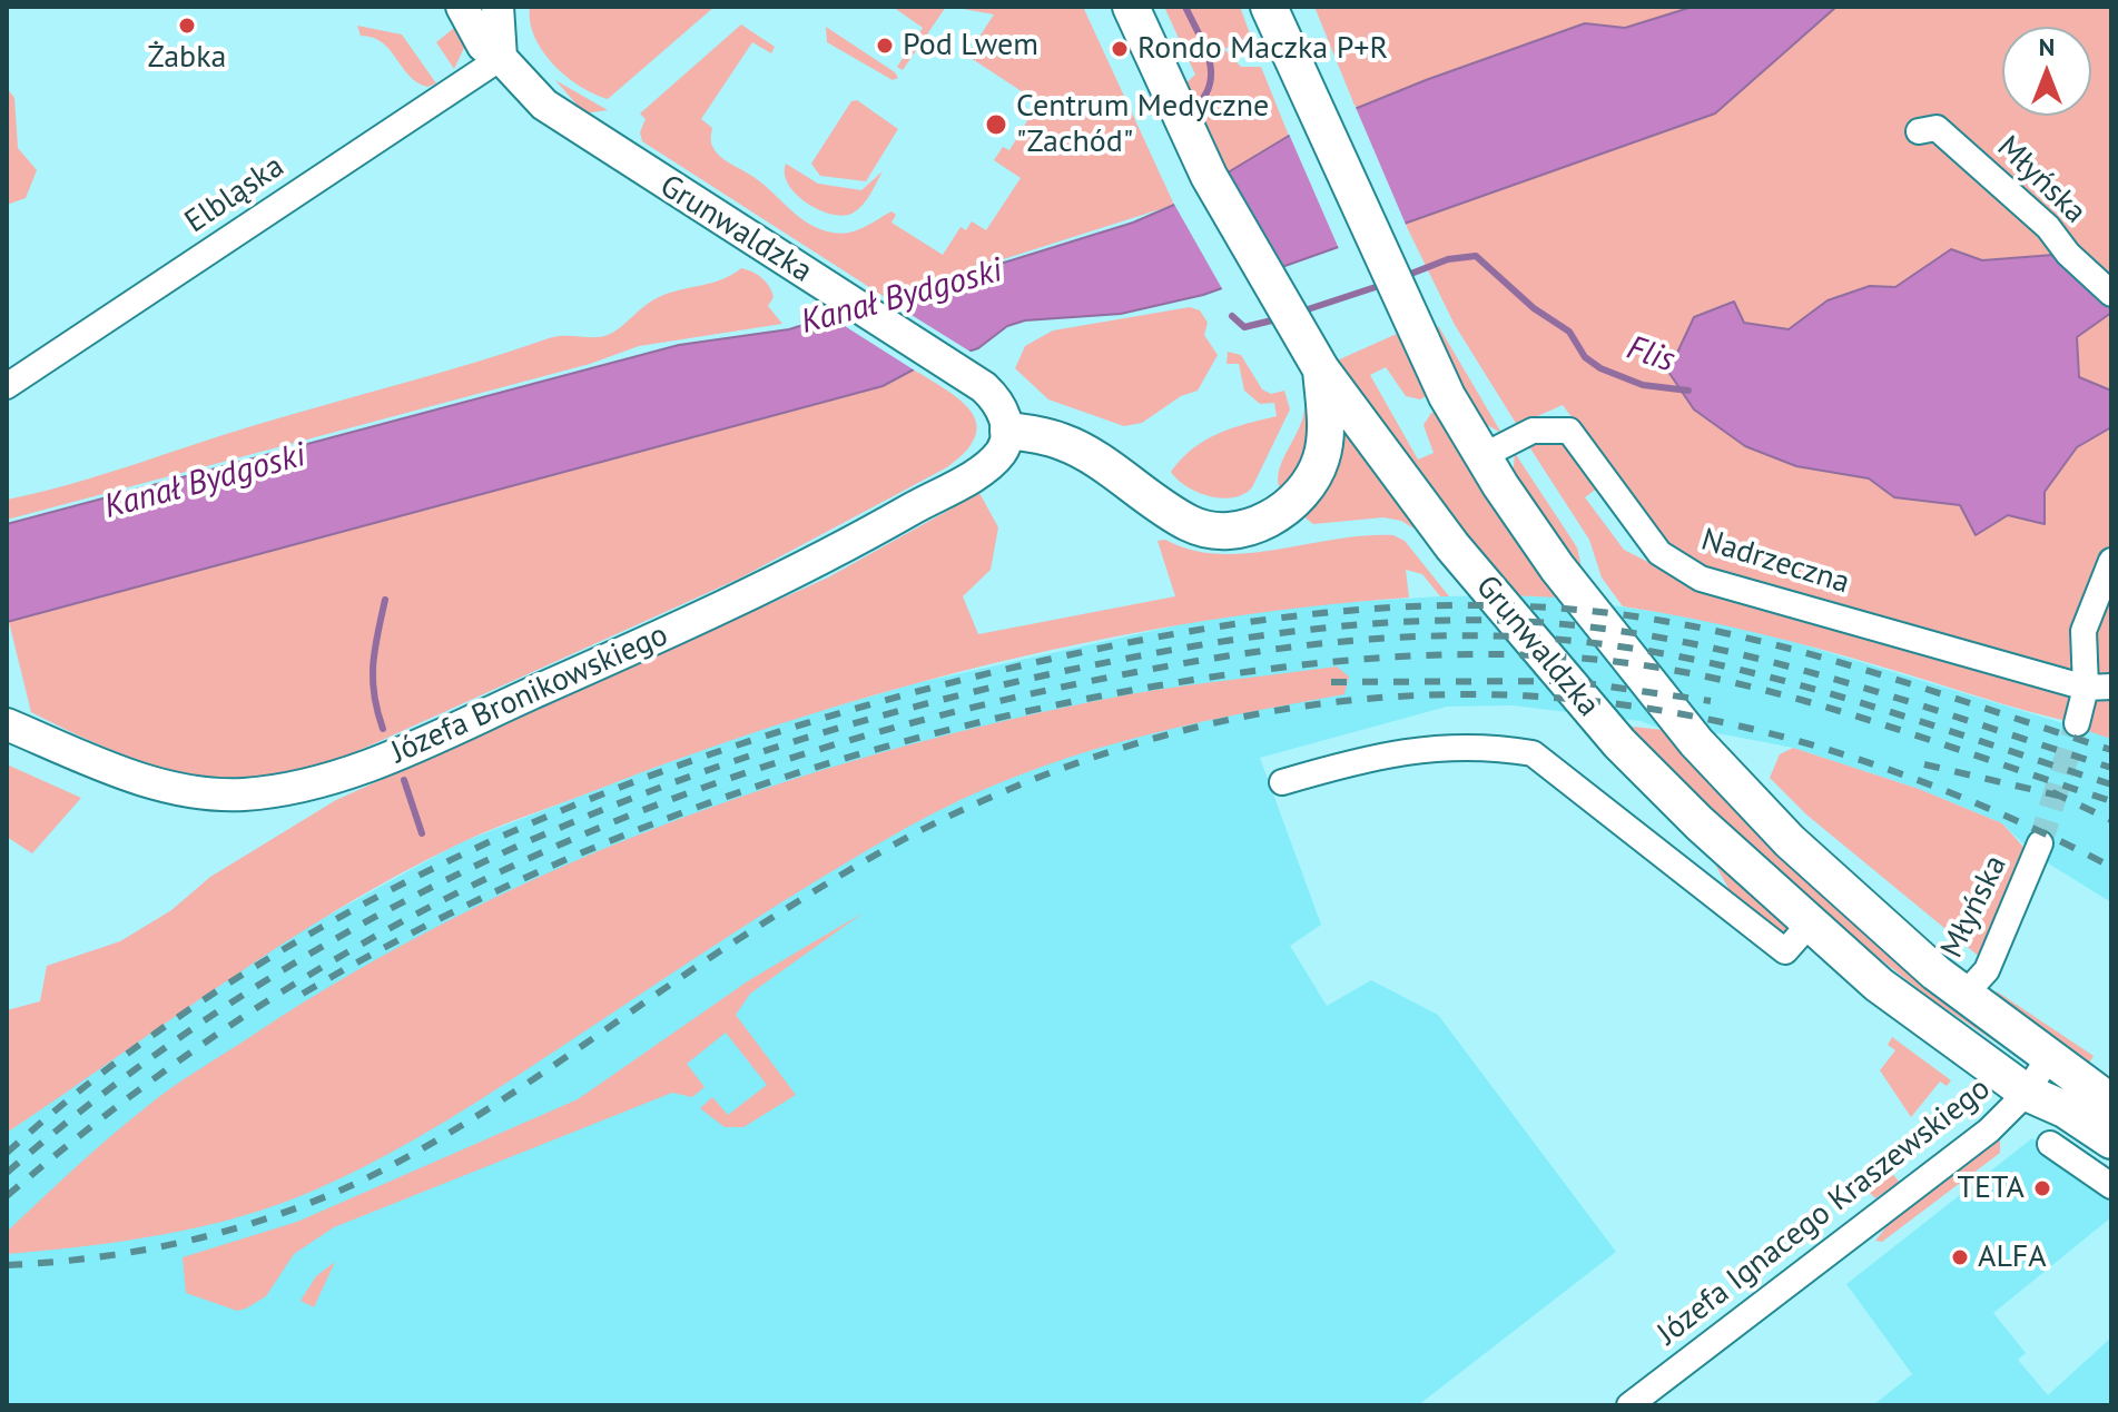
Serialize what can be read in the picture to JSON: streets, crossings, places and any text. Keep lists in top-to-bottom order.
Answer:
{
  "streets": {
    "main road": ["Grunwaldzka"],
    "street": [
      "Młyńska",
      "Elbląska",
      "Nadrzeczna",
      "Józefa Bronikowskiego",
      "Józefa Ignacego Kraszewskiego"
    ]
  },
  "crossings": [
    ["Młyńska", "Grunwaldzka"],
    ["Elbląska", "Grunwaldzka"],
    ["Grunwaldzka", "Nadrzeczna"],
    ["Grunwaldzka", "Józefa Bronikowskiego"],
    ["Grunwaldzka", "Józefa Ignacego Kraszewskiego"]
  ],
  "water": ["Kanał Bydgoski", "Flis"],
  "places": [
    "Żabka",
    "Pod Lwem",
    "Rondo Maczka P+R",
    "Centrum Medyczne \"Zachód\"",
    "TETA",
    "ALFA"
  ],
  "north": "top"
}
